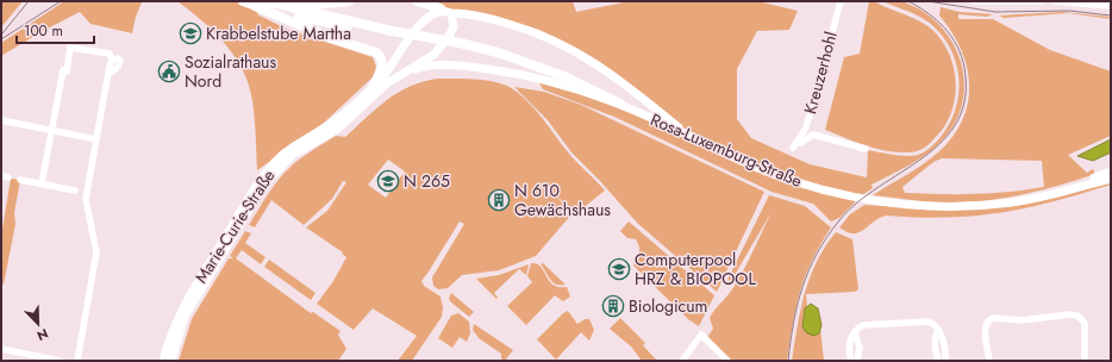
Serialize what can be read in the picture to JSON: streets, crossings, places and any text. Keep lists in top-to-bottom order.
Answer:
{
  "streets": {
    "highway": ["Rosa-Luxemburg-Straße"],
    "main road": ["Marie-Curie-Straße"],
    "street": ["Kreuzerhohl"]
  },
  "places": {
    "school or university": ["Krabbelstube Martha", "N 265", "Computerpool HRZ & BIOPOOL"],
    "public building": ["Sozialrathaus Nord"],
    "building": ["N 610 Gewächshaus", "Biologicum"]
  },
  "scale_bar": "100 m",
  "north": "bottom right"
}
